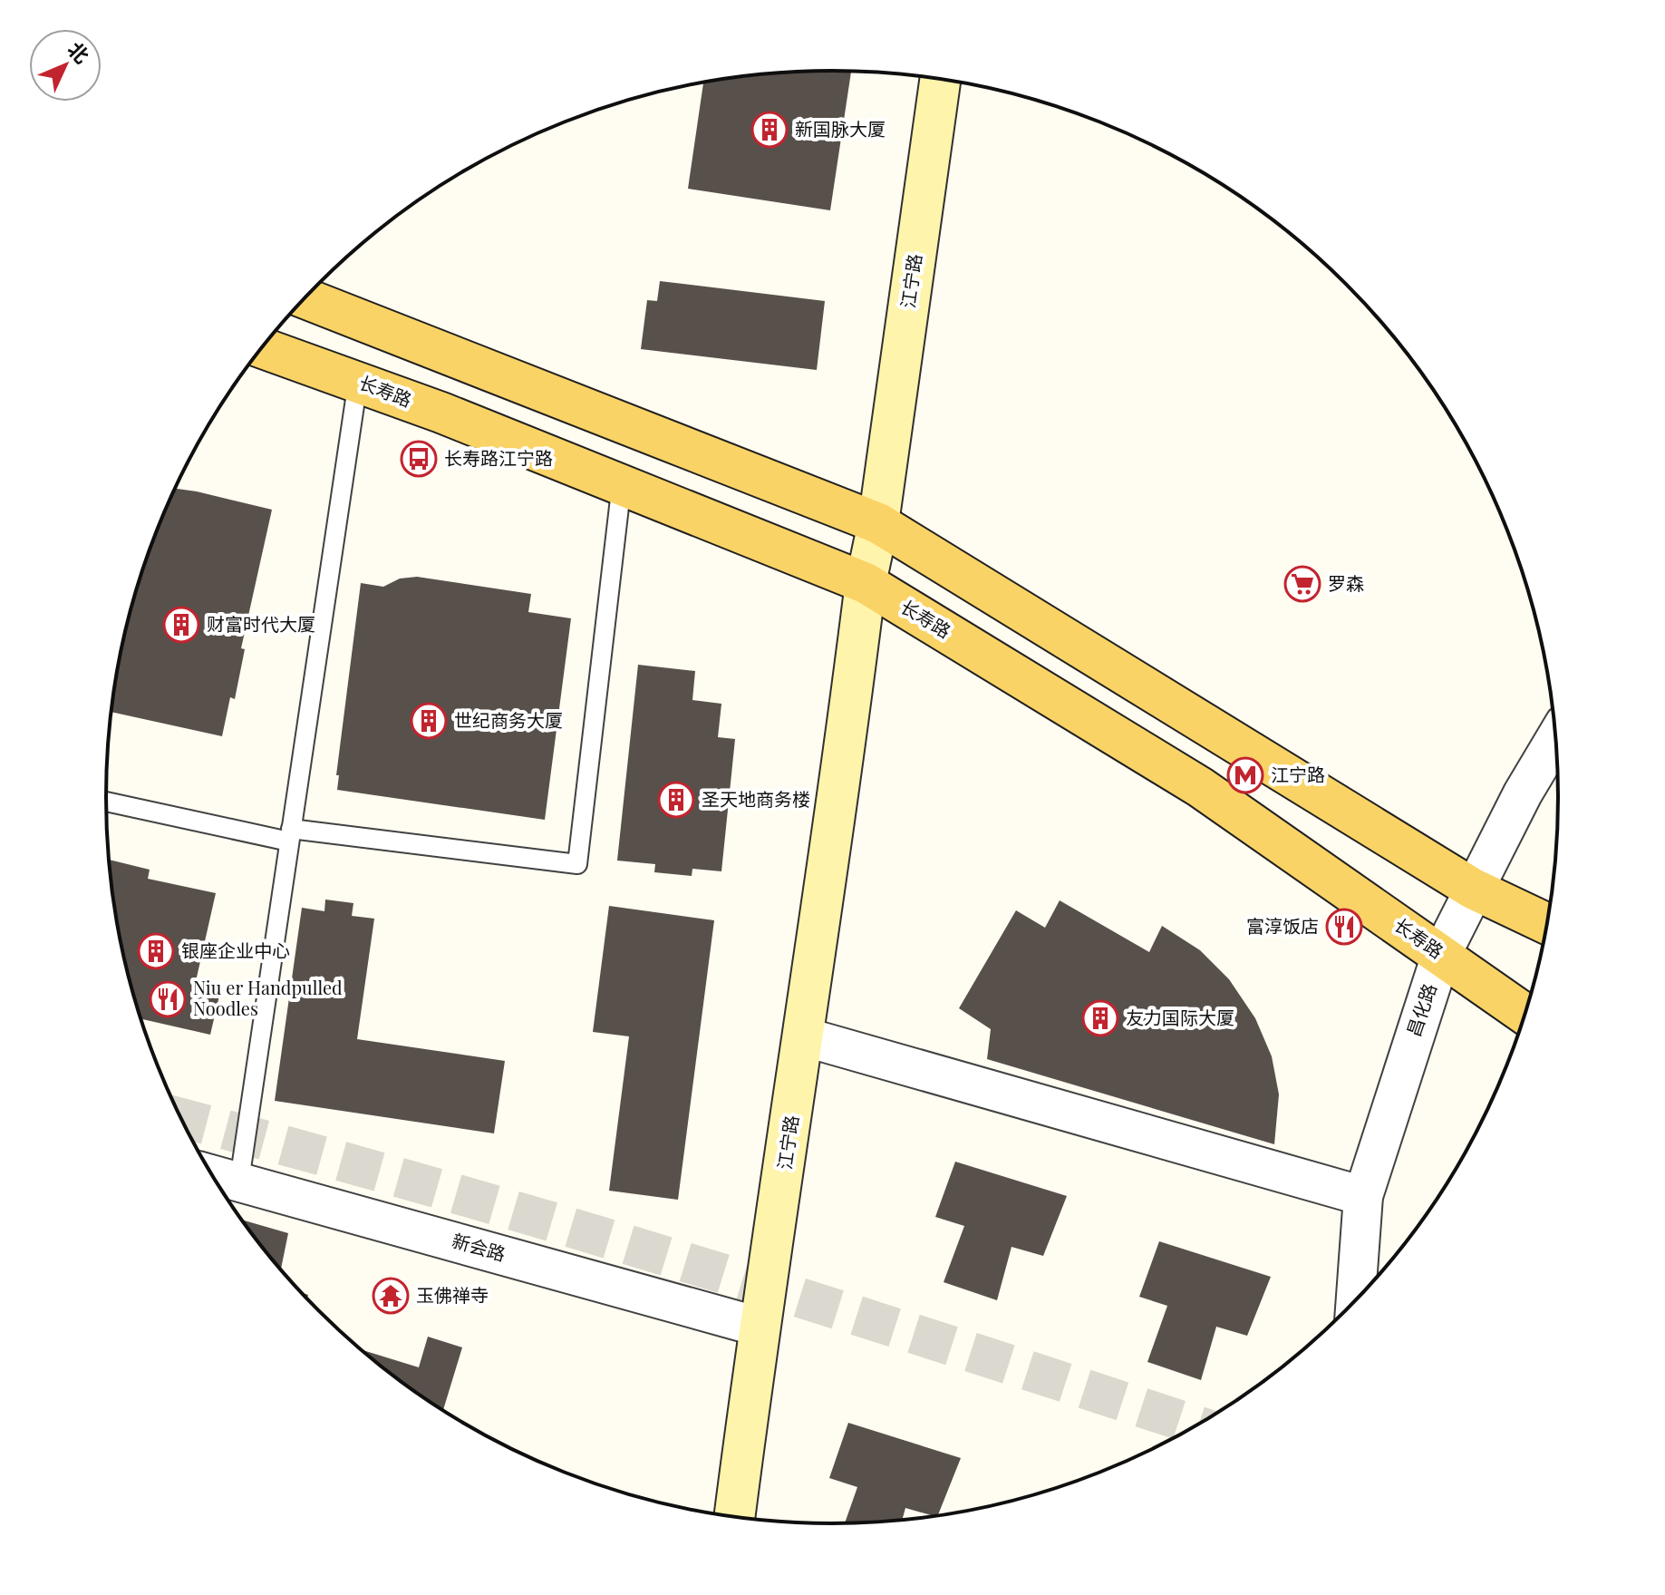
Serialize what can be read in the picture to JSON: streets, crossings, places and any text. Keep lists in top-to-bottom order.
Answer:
{
  "streets": {
    "main road": ["江宁路", "长寿路"],
    "street": ["昌化路", "新会路"]
  },
  "crossings": [
    ["江宁路", "长寿路"],
    ["江宁路", "新会路"],
    ["长寿路", "昌化路"]
  ],
  "places": {
    "building": [
      "新国脉大厦",
      "财富时代大厦",
      "世纪商务大厦",
      "圣天地商务楼",
      "银座企业中心",
      "友力国际大厦"
    ],
    "bus stop": ["长寿路江宁路"],
    "supermarket": ["罗森"],
    "metro station": ["江宁路"],
    "restaurant": ["富淳饭店", "Niu er Handpulled Noodles"],
    "temple": ["玉佛禅寺"]
  },
  "north": "top right"
}
